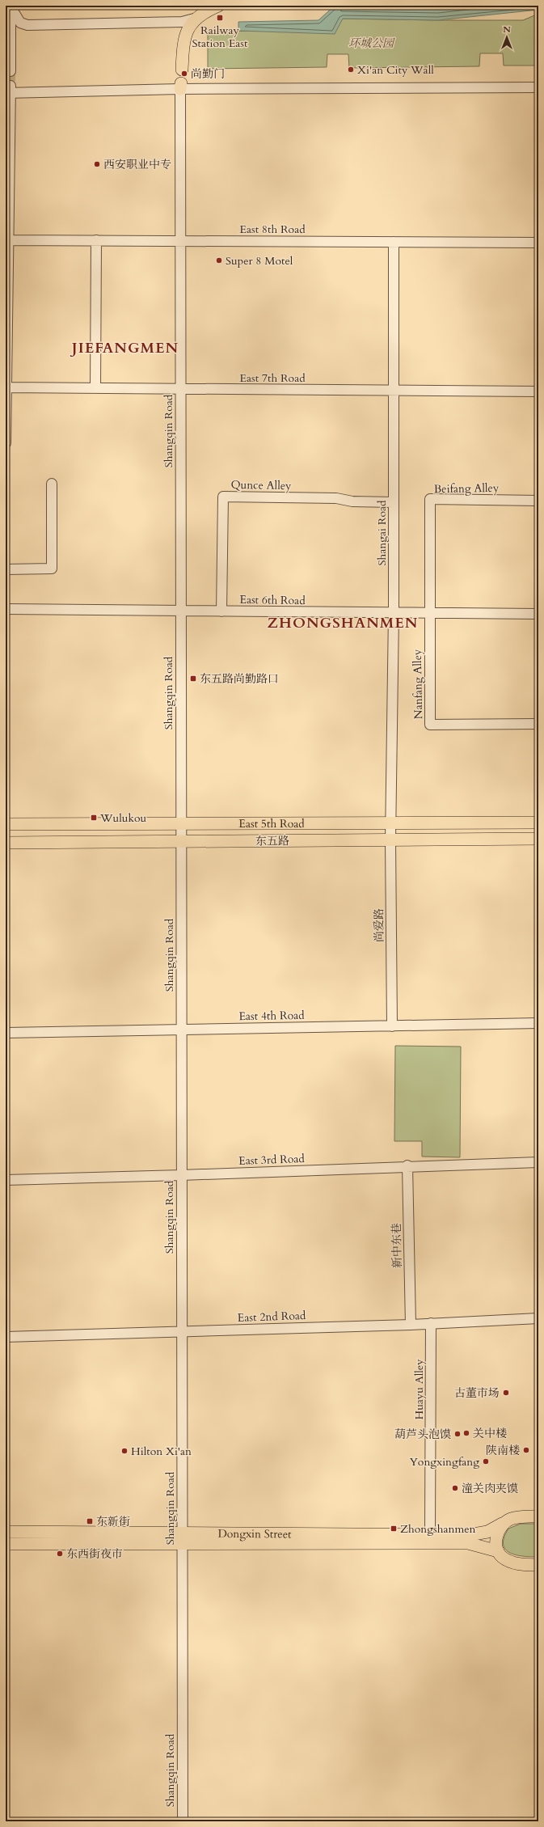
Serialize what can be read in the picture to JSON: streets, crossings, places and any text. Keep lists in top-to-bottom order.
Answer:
{
  "streets": {
    "main road": ["East 5th Road", "东五路", "Dongxin Street"],
    "street": [
      "East 8th Road",
      "East 7th Road",
      "Shangqin Road",
      "Qunce Alley",
      "Beifang Alley",
      "Shangai Road",
      "East 6th Road",
      "Nanfang Alley",
      "尚爱路",
      "East 4th Road",
      "East 3rd Road",
      "新中东巷",
      "East 2nd Road",
      "Huayu Alley"
    ]
  },
  "crossings": [
    ["East 8th Road", "Shangqin Road"],
    ["East 8th Road", "Shangai Road"],
    ["East 7th Road", "Shangqin Road"],
    ["East 7th Road", "Shangai Road"],
    ["Shangqin Road", "East 6th Road"],
    ["Shangqin Road", "East 5th Road"],
    ["Shangqin Road", "东五路"],
    ["Shangqin Road", "East 4th Road"],
    ["Shangqin Road", "East 3rd Road"],
    ["Shangqin Road", "East 2nd Road"],
    ["Shangqin Road", "Dongxin Street"],
    ["Qunce Alley", "Shangai Road"],
    ["Qunce Alley", "East 6th Road"],
    ["Beifang Alley", "East 6th Road"],
    ["Beifang Alley", "Nanfang Alley"],
    ["Shangai Road", "East 6th Road"],
    ["Shangai Road", "East 5th Road"],
    ["Shangai Road", "尚爱路"],
    ["East 6th Road", "Nanfang Alley"],
    ["East 5th Road", "尚爱路"],
    ["东五路", "尚爱路"],
    ["尚爱路", "East 4th Road"],
    ["East 3rd Road", "新中东巷"],
    ["新中东巷", "East 2nd Road"],
    ["East 2nd Road", "Huayu Alley"],
    ["Huayu Alley", "Dongxin Street"]
  ],
  "districts": ["JIEFANGMEN", "ZHONGSHANMEN"],
  "parks": ["环城公园"],
  "places": {
    "transit": [
      "Railway Station East",
      "东五路尚勤路口",
      "Wulukou",
      "东新街",
      "Zhongshanmen"
    ],
    "other": [
      "Xi'an City Wall",
      "尚勤门",
      "西安职业中专",
      "Super 8 Motel",
      "古董市场",
      "关中楼",
      "葫芦头泡馍",
      "陕南楼",
      "Hilton Xi'an",
      "Yongxingfang",
      "潼关肉夹馍",
      "东西街夜市"
    ]
  },
  "north": "top"
}
